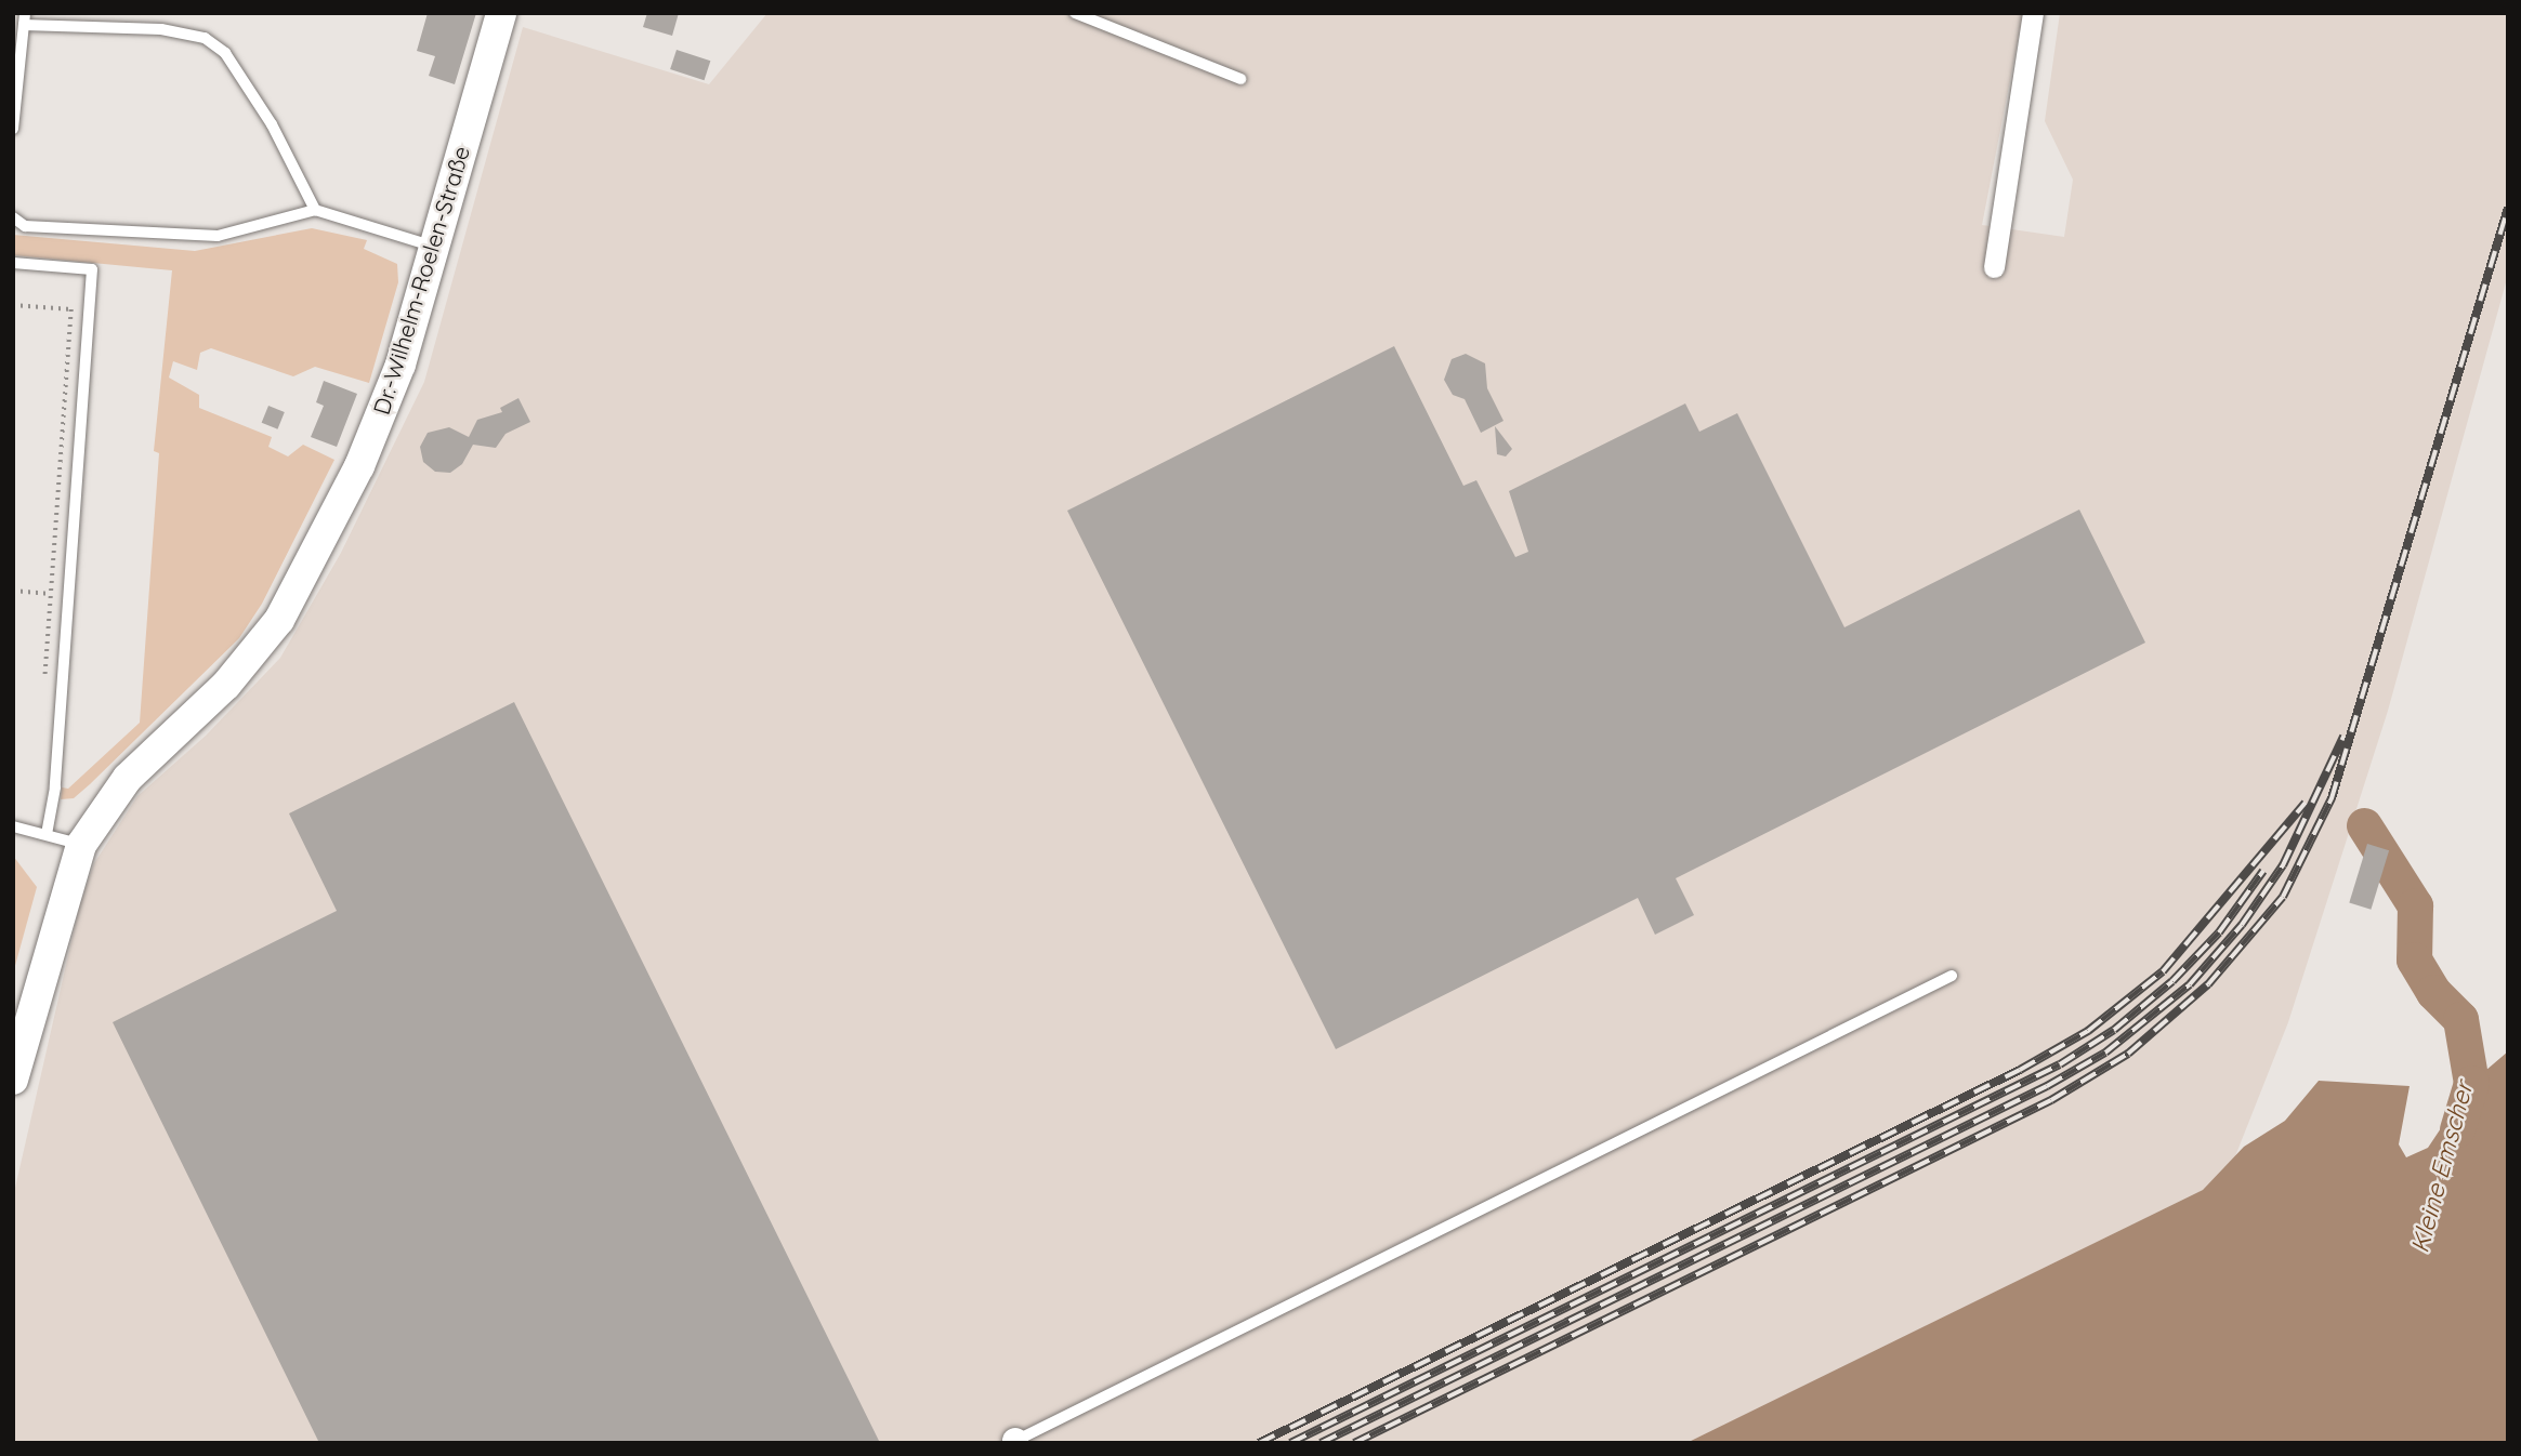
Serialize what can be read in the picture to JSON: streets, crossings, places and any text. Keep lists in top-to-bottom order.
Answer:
{
  "streets": {
    "main road": ["Dr.-Wilhelm-Roelen-Straße"]
  },
  "water": ["Kleine Emscher"]
}
